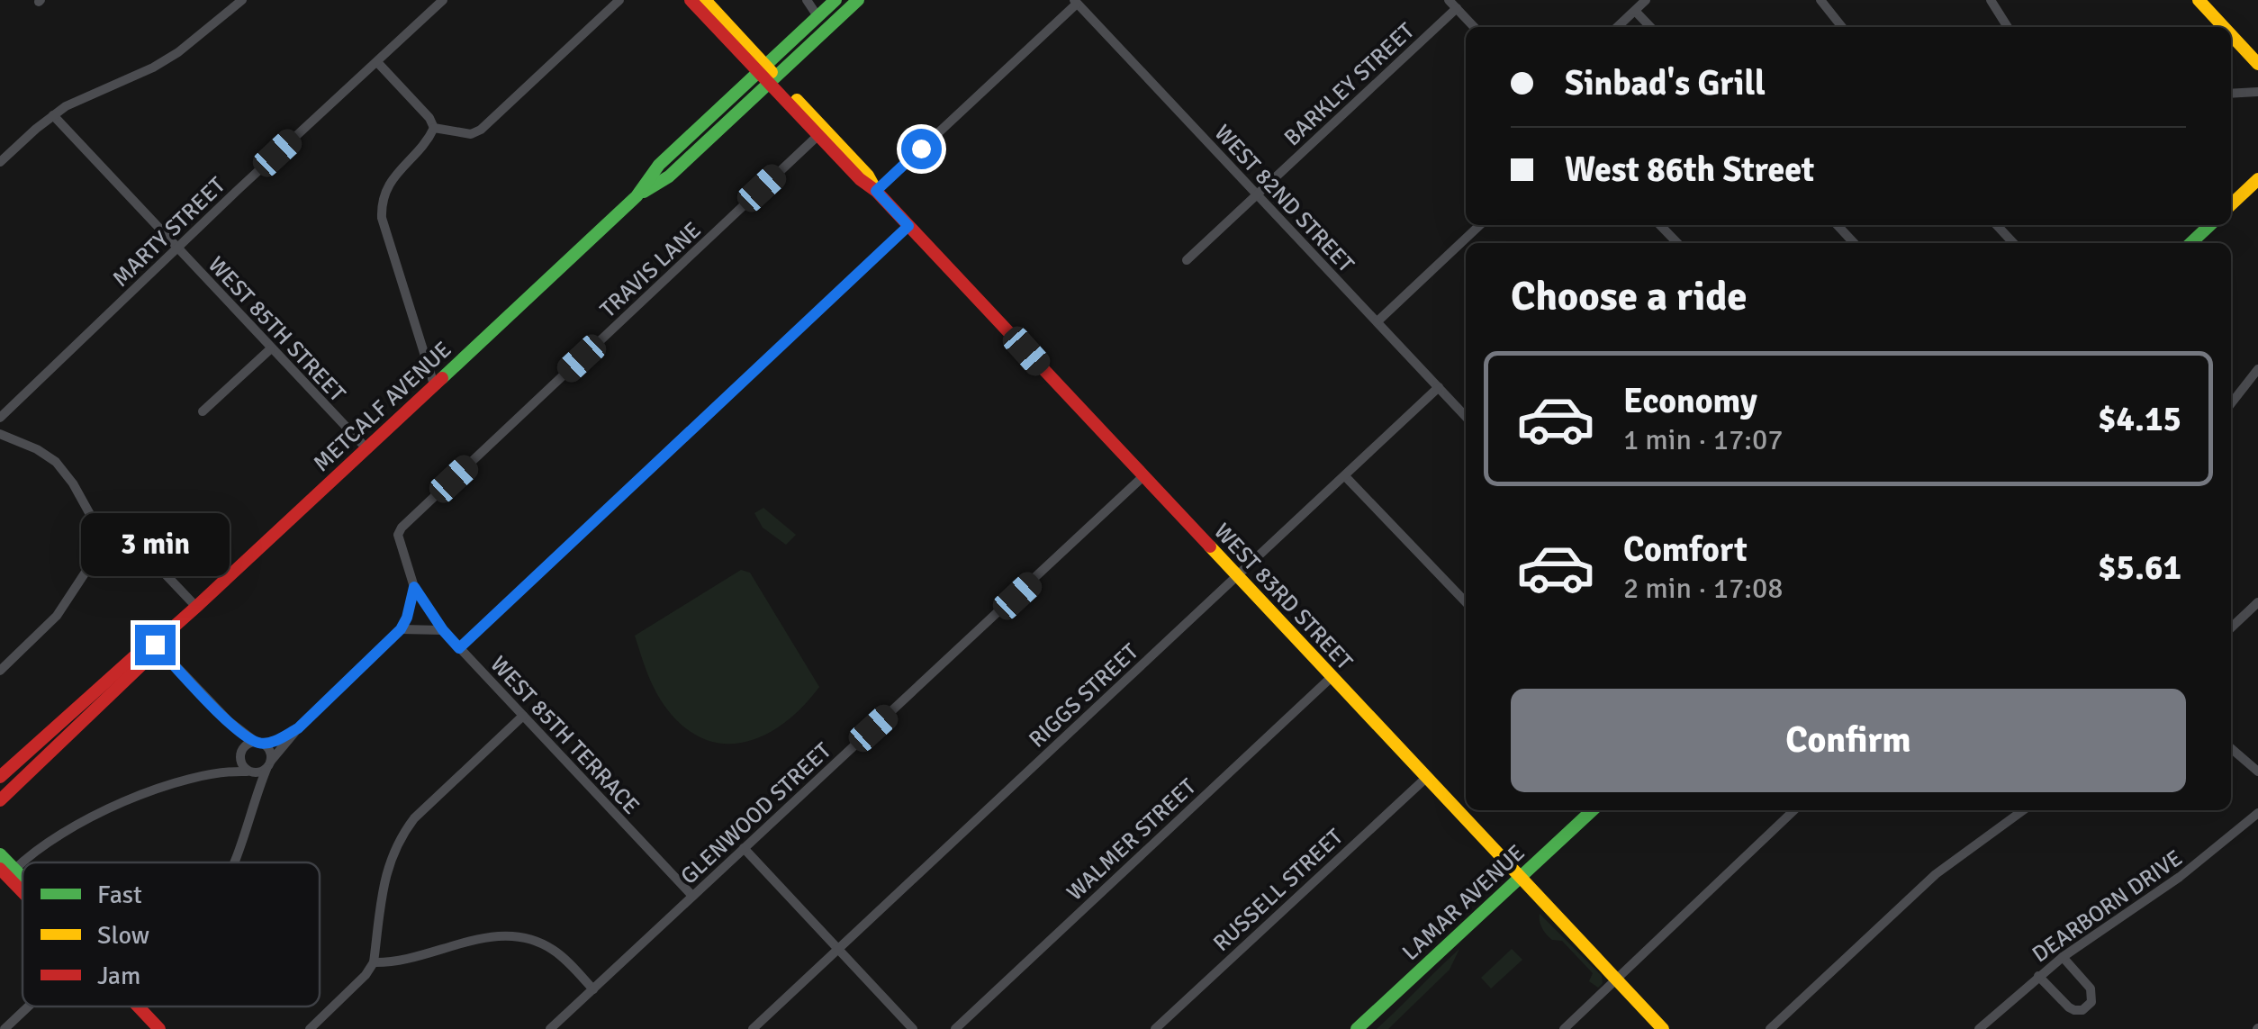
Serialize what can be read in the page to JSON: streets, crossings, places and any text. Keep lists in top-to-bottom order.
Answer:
{
  "streets": {
    "street": [
      "BARKLEY STREET",
      "WEST 82ND STREET",
      "MARTY STREET",
      "TRAVIS LANE",
      "WEST 85TH STREET",
      "METCALF AVENUE",
      "WEST 83RD STREET",
      "RIGGS STREET",
      "WEST 85TH TERRACE",
      "GLENWOOD STREET",
      "WALMER STREET",
      "RUSSELL STREET",
      "LAMAR AVENUE",
      "DEARBORN DRIVE"
    ]
  },
  "crossings": [
    ["BARKLEY STREET", "WEST 82ND STREET"],
    ["WEST 82ND STREET", "RIGGS STREET"],
    ["MARTY STREET", "WEST 85TH STREET"],
    ["TRAVIS LANE", "WEST 83RD STREET"],
    ["TRAVIS LANE", "WEST 85TH TERRACE"],
    ["WEST 85TH STREET", "METCALF AVENUE"],
    ["METCALF AVENUE", "WEST 83RD STREET"],
    ["WEST 83RD STREET", "RIGGS STREET"],
    ["WEST 83RD STREET", "GLENWOOD STREET"],
    ["WEST 83RD STREET", "WALMER STREET"],
    ["WEST 83RD STREET", "RUSSELL STREET"],
    ["WEST 83RD STREET", "LAMAR AVENUE"],
    ["WEST 85TH TERRACE", "GLENWOOD STREET"]
  ],
  "legend": ["Fast", "Slow", "Jam"],
  "page": {
    "banner": ["Sinbad's Grill", "West 86th Street"],
    "heading": "Choose a ride",
    "list": [
      {
        "name": "Economy",
        "note": "1 min · 17:07",
        "value": "$4.15"
      },
      {
        "name": "Comfort",
        "note": "2 min · 17:08",
        "value": "$5.61"
      }
    ],
    "bubble": "3 min",
    "buttons": "Confirm"
  }
}
